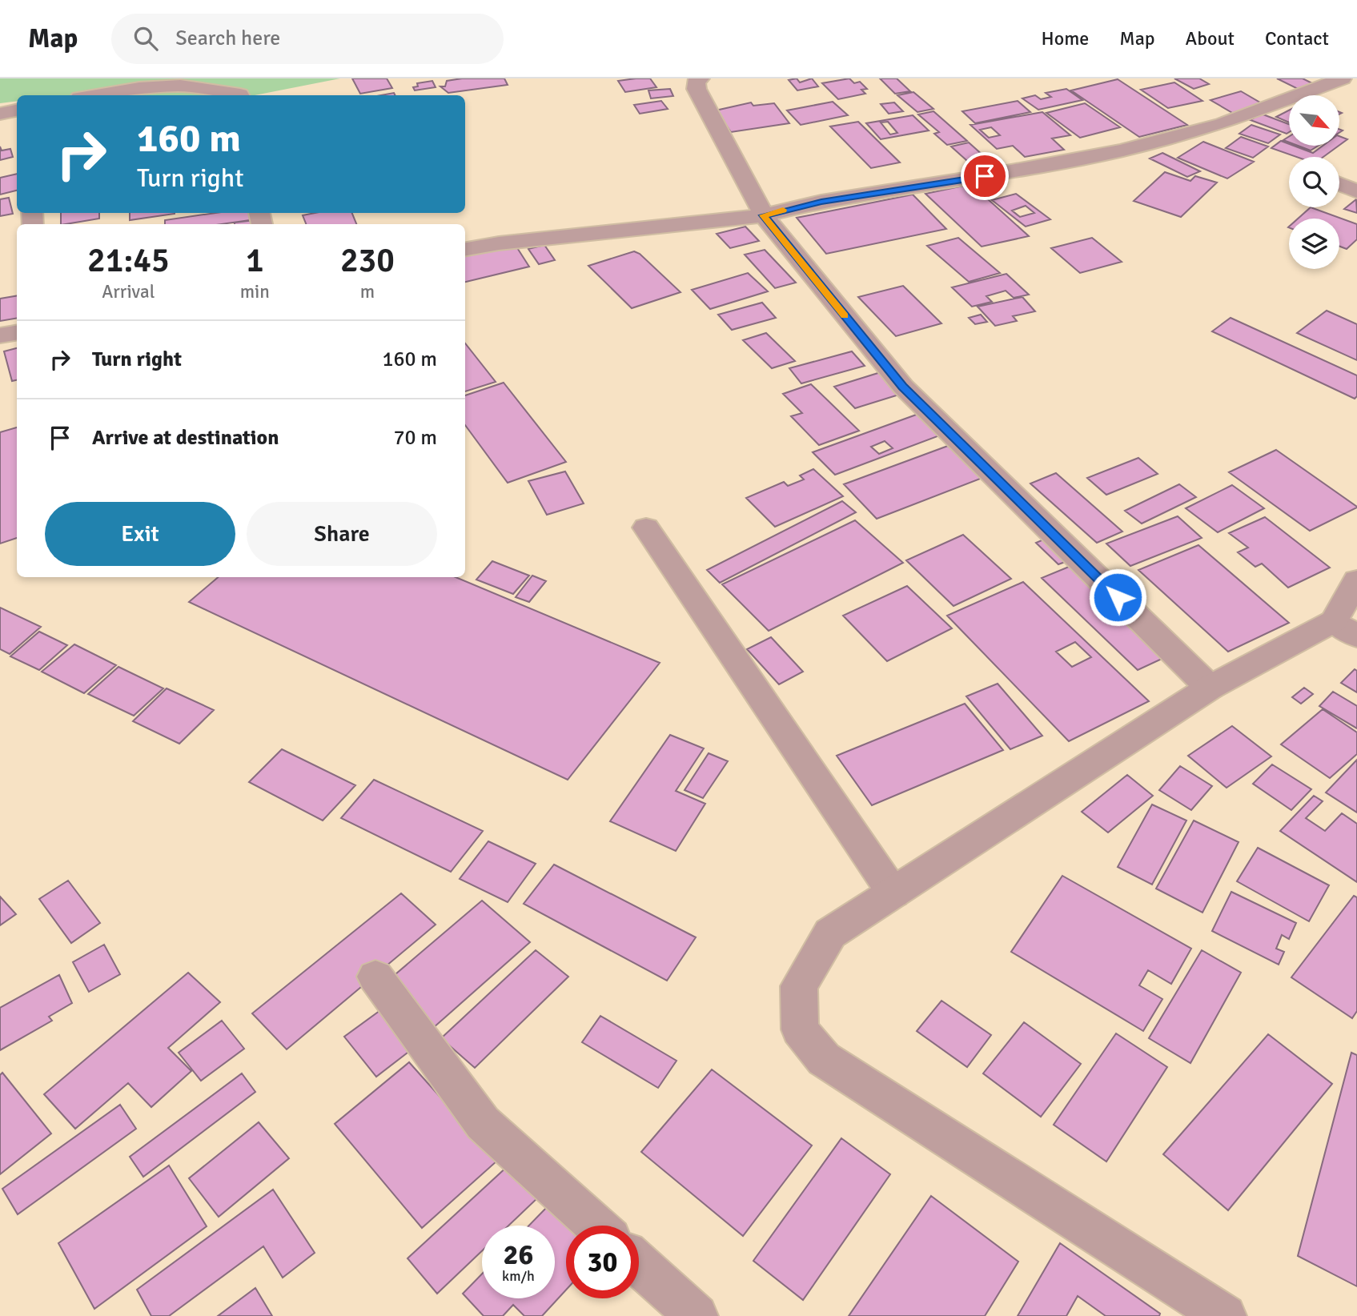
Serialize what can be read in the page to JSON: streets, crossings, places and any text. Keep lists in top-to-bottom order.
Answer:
{
  "north": "bottom right",
  "page": {
    "header": "Map",
    "search": "Search here",
    "nav": [
      "Home",
      "Map",
      "About",
      "Contact"
    ],
    "turn": ["160 m", "Turn right"],
    "eta": [
      "21:45",
      "Arrival",
      "1",
      "min",
      "230",
      "m"
    ],
    "list": [
      {
        "name": "Turn right",
        "value": "160 m"
      },
      {
        "name": "Arrive at destination",
        "value": "70 m"
      }
    ],
    "buttons": ["Exit", "Share"],
    "speed": "26 km/h",
    "limit": "30"
  }
}
